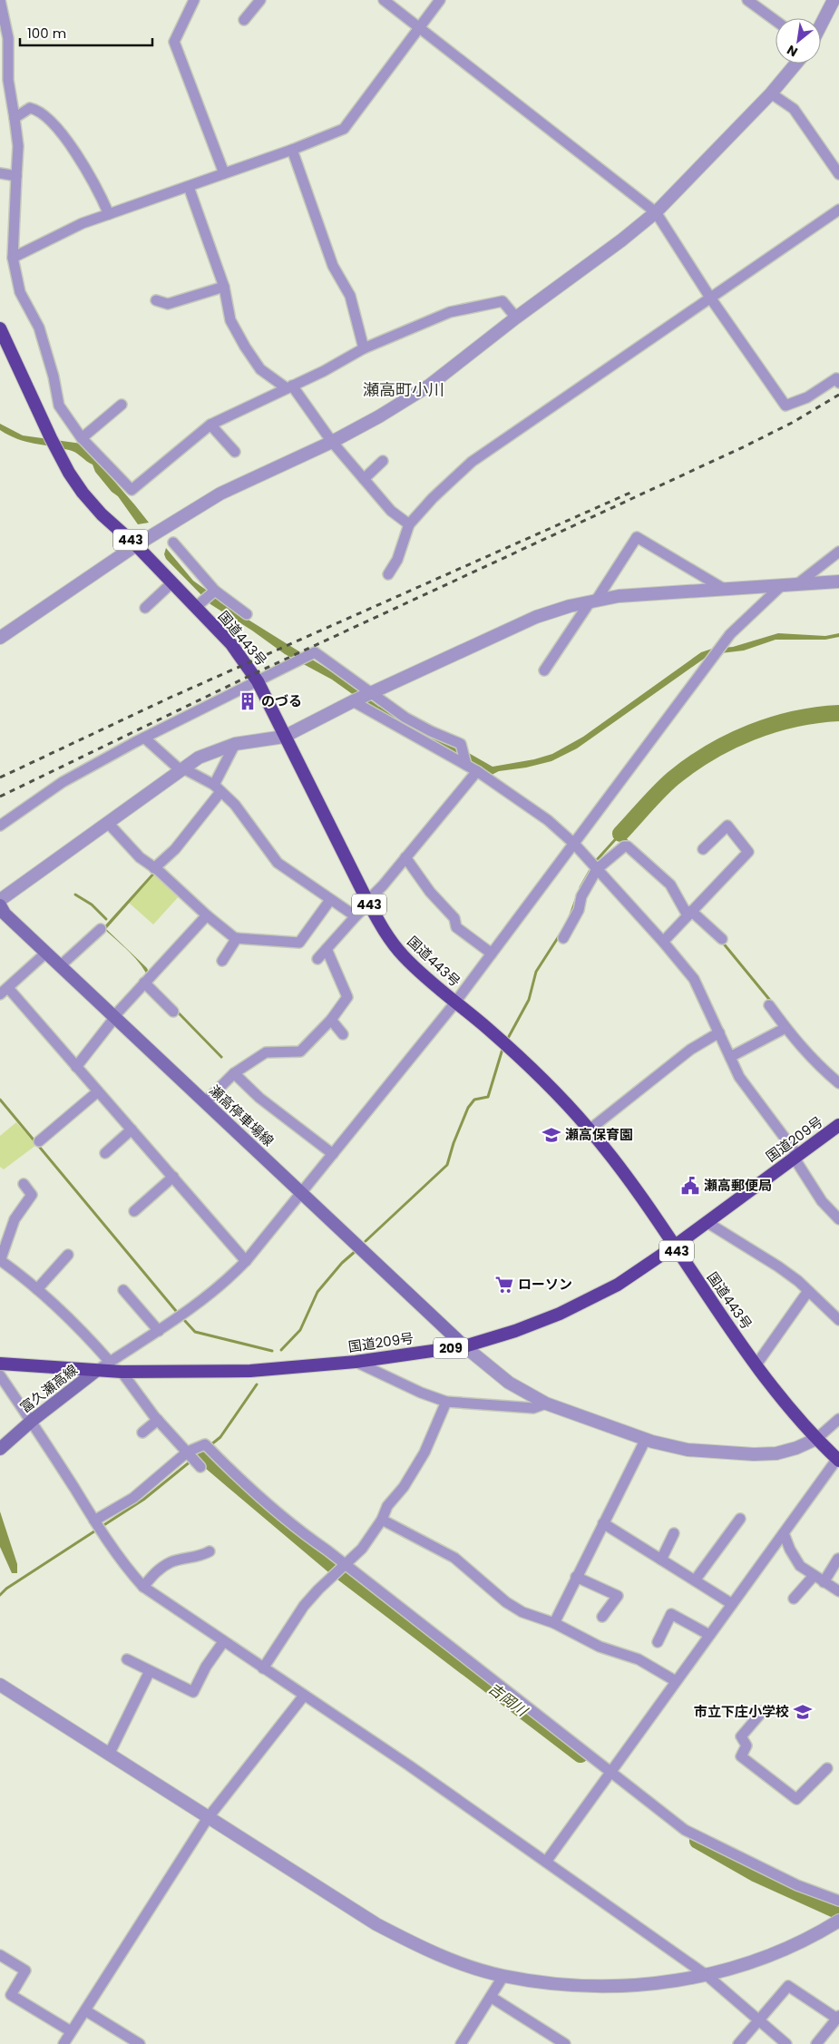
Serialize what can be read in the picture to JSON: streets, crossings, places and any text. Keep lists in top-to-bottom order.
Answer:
{
  "streets": {
    "highway": [
      "443",
      "国道443号",
      "国道209号",
      "209"
    ],
    "main road": ["瀬高停車場線", "富久瀬高線"]
  },
  "crossings": [
    ["国道443号", "国道209号"],
    ["瀬高停車場線", "国道209号"],
    ["国道209号", "富久瀬高線"]
  ],
  "districts": ["瀬高町小川"],
  "water": ["吉岡川"],
  "places": {
    "building": ["のづる"],
    "school or university": ["瀬高保育園", "市立下庄小学校"],
    "public building": ["瀬高郵便局"],
    "supermarket": ["ローソン"]
  },
  "scale_bar": "100 m",
  "north": "bottom left"
}
